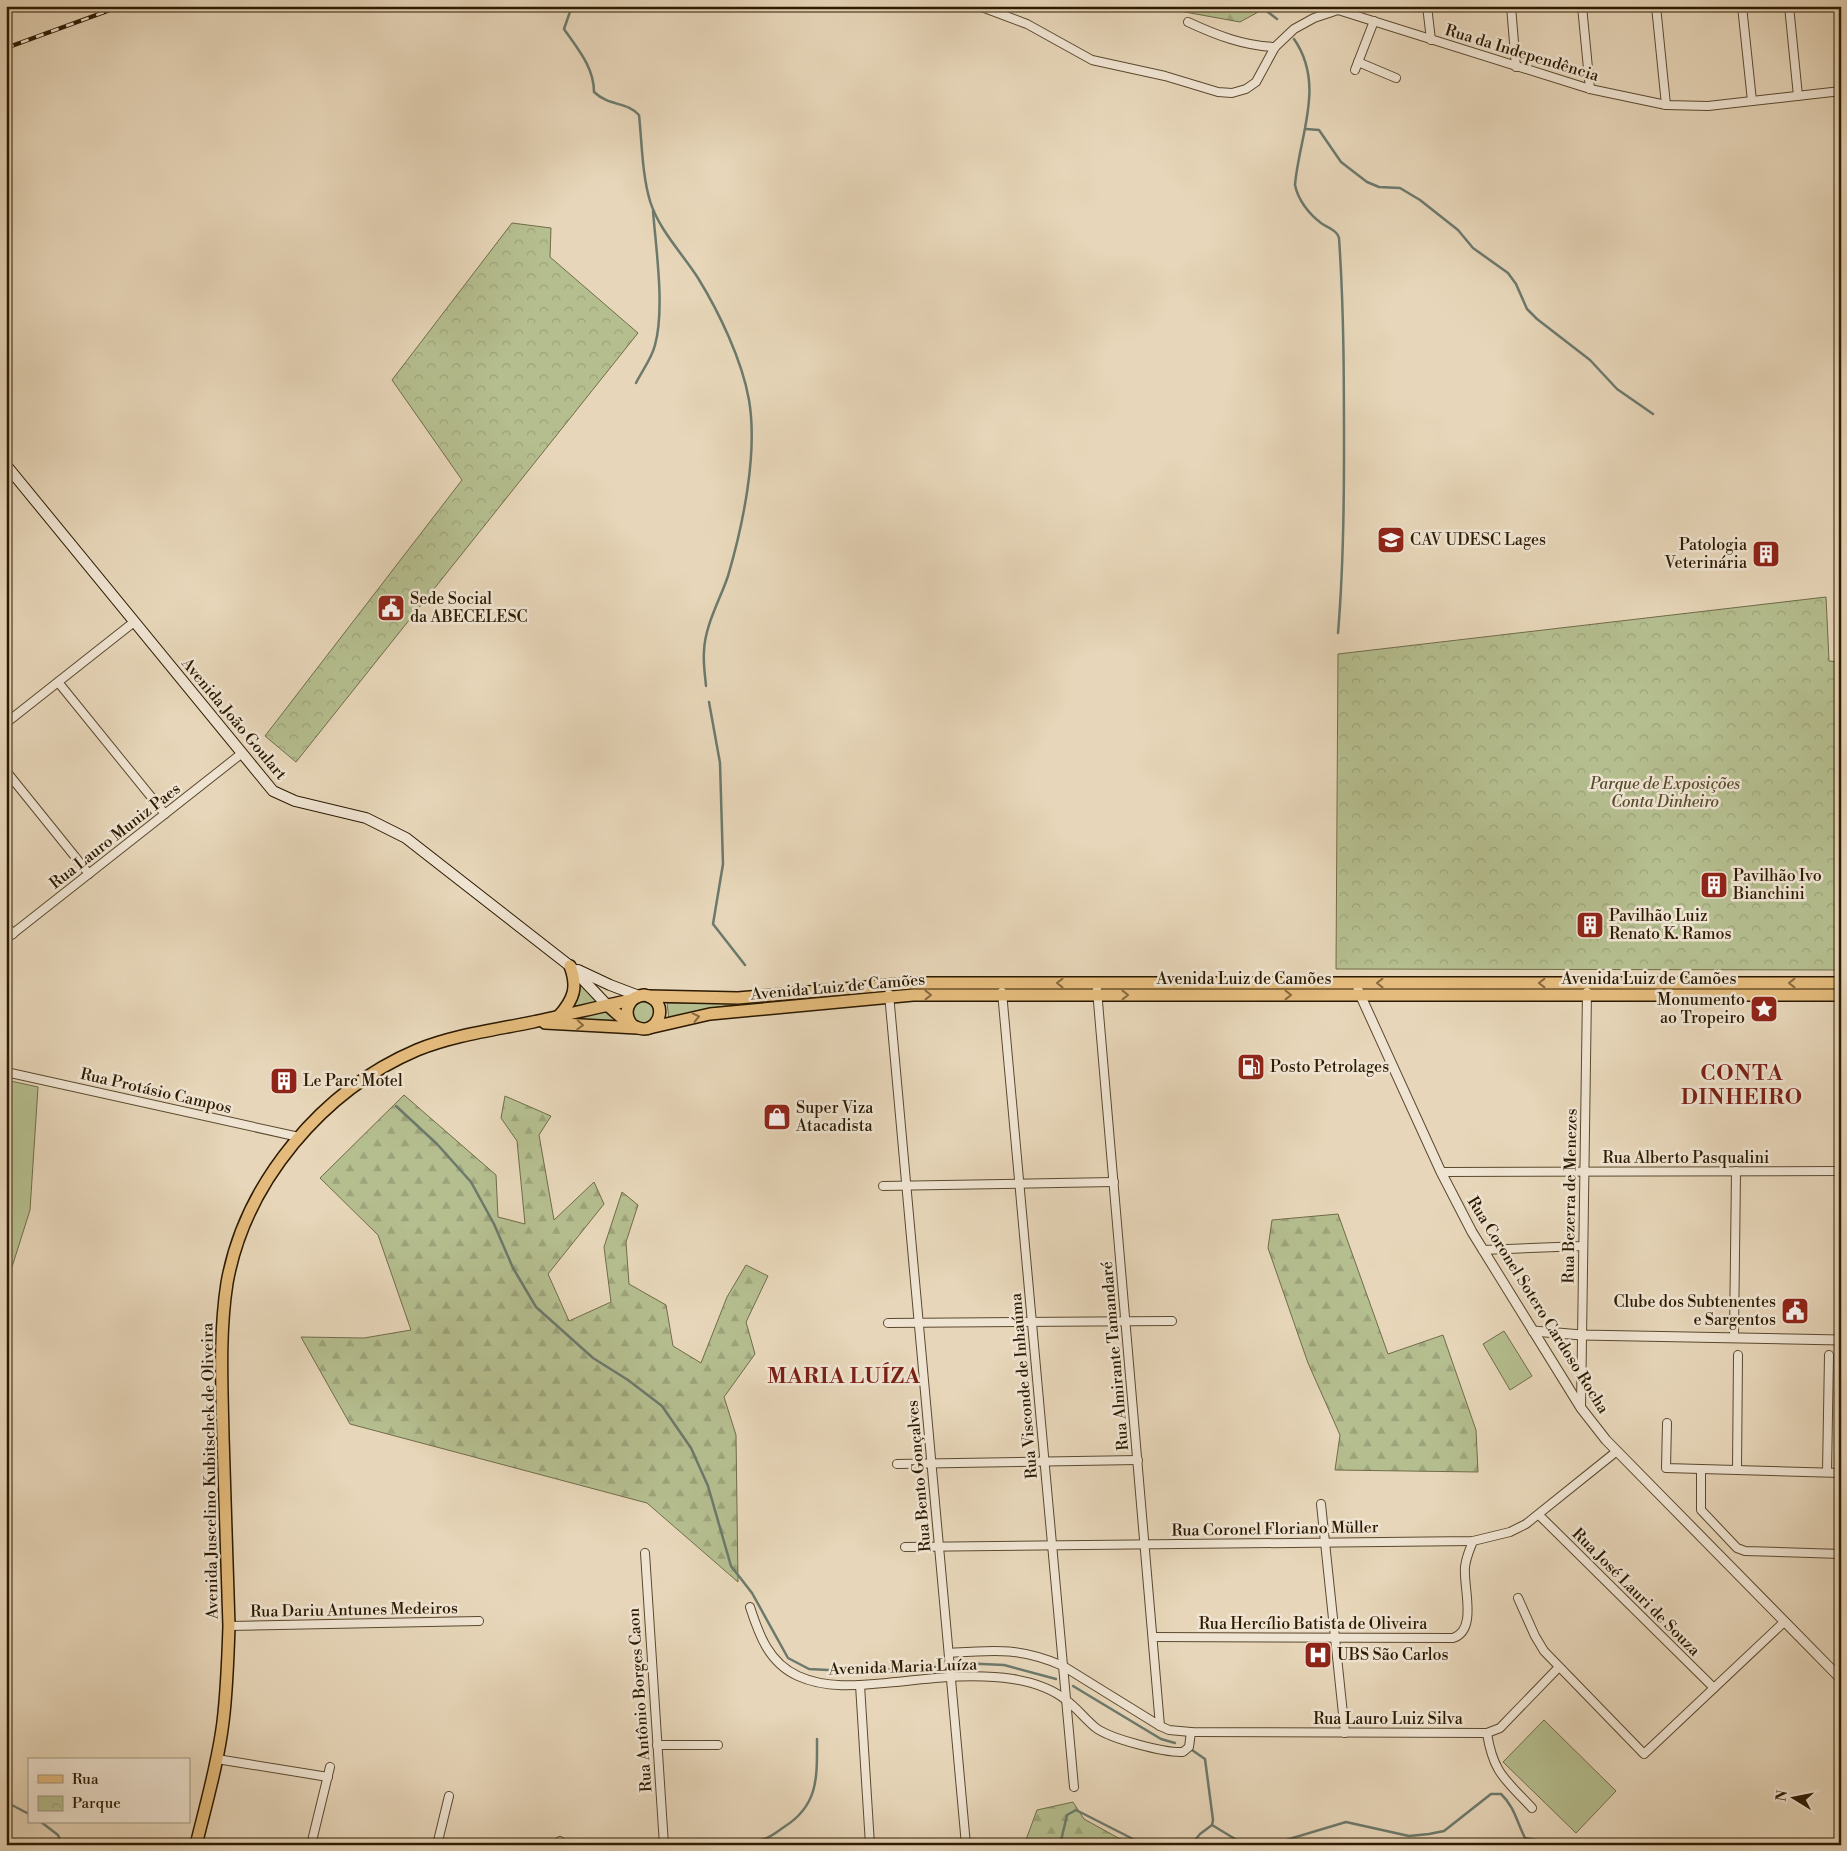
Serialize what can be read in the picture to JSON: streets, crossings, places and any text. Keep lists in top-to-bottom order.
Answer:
{
  "streets": {
    "main road": ["Avenida João Goulart", "Avenida Luiz de Camões", "Avenida Juscelino Kubitschek de Oliveira"],
    "street": [
      "Rua da Independência",
      "Rua Lauro Muniz Paes",
      "Rua Protásio Campos",
      "Rua Alberto Pasqualini",
      "Rua Bezerra de Menezes",
      "Rua Coronel Sotero Cardoso Rocha",
      "Rua Almirante Tamandaré",
      "Rua Visconde de Inhaúma",
      "Rua Bento Gonçalves",
      "Rua Coronel Floriano Müller",
      "Rua José Lauri de Souza",
      "Rua Dariu Antunes Medeiros",
      "Rua Hercílio Batista de Oliveira",
      "Avenida Maria Luíza",
      "Rua Antônio Borges Caon",
      "Rua Lauro Luiz Silva"
    ]
  },
  "crossings": [
    ["Avenida João Goulart", "Rua Lauro Muniz Paes"],
    ["Avenida João Goulart", "Avenida Luiz de Camões"],
    ["Avenida João Goulart", "Avenida Juscelino Kubitschek de Oliveira"],
    ["Avenida Luiz de Camões", "Rua Bezerra de Menezes"],
    ["Avenida Luiz de Camões", "Rua Coronel Sotero Cardoso Rocha"],
    ["Avenida Luiz de Camões", "Rua Almirante Tamandaré"],
    ["Avenida Luiz de Camões", "Rua Visconde de Inhaúma"],
    ["Avenida Luiz de Camões", "Avenida Juscelino Kubitschek de Oliveira"],
    ["Avenida Luiz de Camões", "Rua Bento Gonçalves"],
    ["Rua Protásio Campos", "Avenida Juscelino Kubitschek de Oliveira"],
    ["Rua Alberto Pasqualini", "Rua Bezerra de Menezes"],
    ["Rua Alberto Pasqualini", "Rua Coronel Sotero Cardoso Rocha"],
    ["Rua Bezerra de Menezes", "Rua Coronel Sotero Cardoso Rocha"],
    ["Rua Coronel Sotero Cardoso Rocha", "Rua Coronel Floriano Müller"],
    ["Rua Almirante Tamandaré", "Rua Coronel Floriano Müller"],
    ["Rua Almirante Tamandaré", "Rua Hercílio Batista de Oliveira"],
    ["Rua Almirante Tamandaré", "Avenida Maria Luíza"],
    ["Rua Visconde de Inhaúma", "Rua Coronel Floriano Müller"],
    ["Rua Visconde de Inhaúma", "Avenida Maria Luíza"],
    ["Avenida Juscelino Kubitschek de Oliveira", "Rua Dariu Antunes Medeiros"],
    ["Rua Bento Gonçalves", "Rua Coronel Floriano Müller"],
    ["Rua Bento Gonçalves", "Avenida Maria Luíza"],
    ["Rua Coronel Floriano Müller", "Rua José Lauri de Souza"],
    ["Rua Coronel Floriano Müller", "Rua Hercílio Batista de Oliveira"],
    ["Avenida Maria Luíza", "Rua Lauro Luiz Silva"]
  ],
  "districts": ["CONTA DINHEIRO", "MARIA LUÍZA"],
  "parks": ["Parque de Exposições Conta Dinheiro"],
  "places": {
    "school or university": ["CAV UDESC Lages"],
    "building": [
      "Patologia Veterinária",
      "Pavilhão Ivo Bianchini",
      "Pavilhão Luiz Renato K. Ramos",
      "Le Parc Motel"
    ],
    "public building": ["Sede Social da ABECELESC", "Clube dos Subtenentes e Sargentos"],
    "place": ["Monumento ao Tropeiro"],
    "fuel station": ["Posto Petrolages"],
    "shop": ["Super Viza Atacadista"],
    "hospital": ["UBS São Carlos"]
  },
  "legend": ["Rua", "Parque"],
  "north": "left"
}
